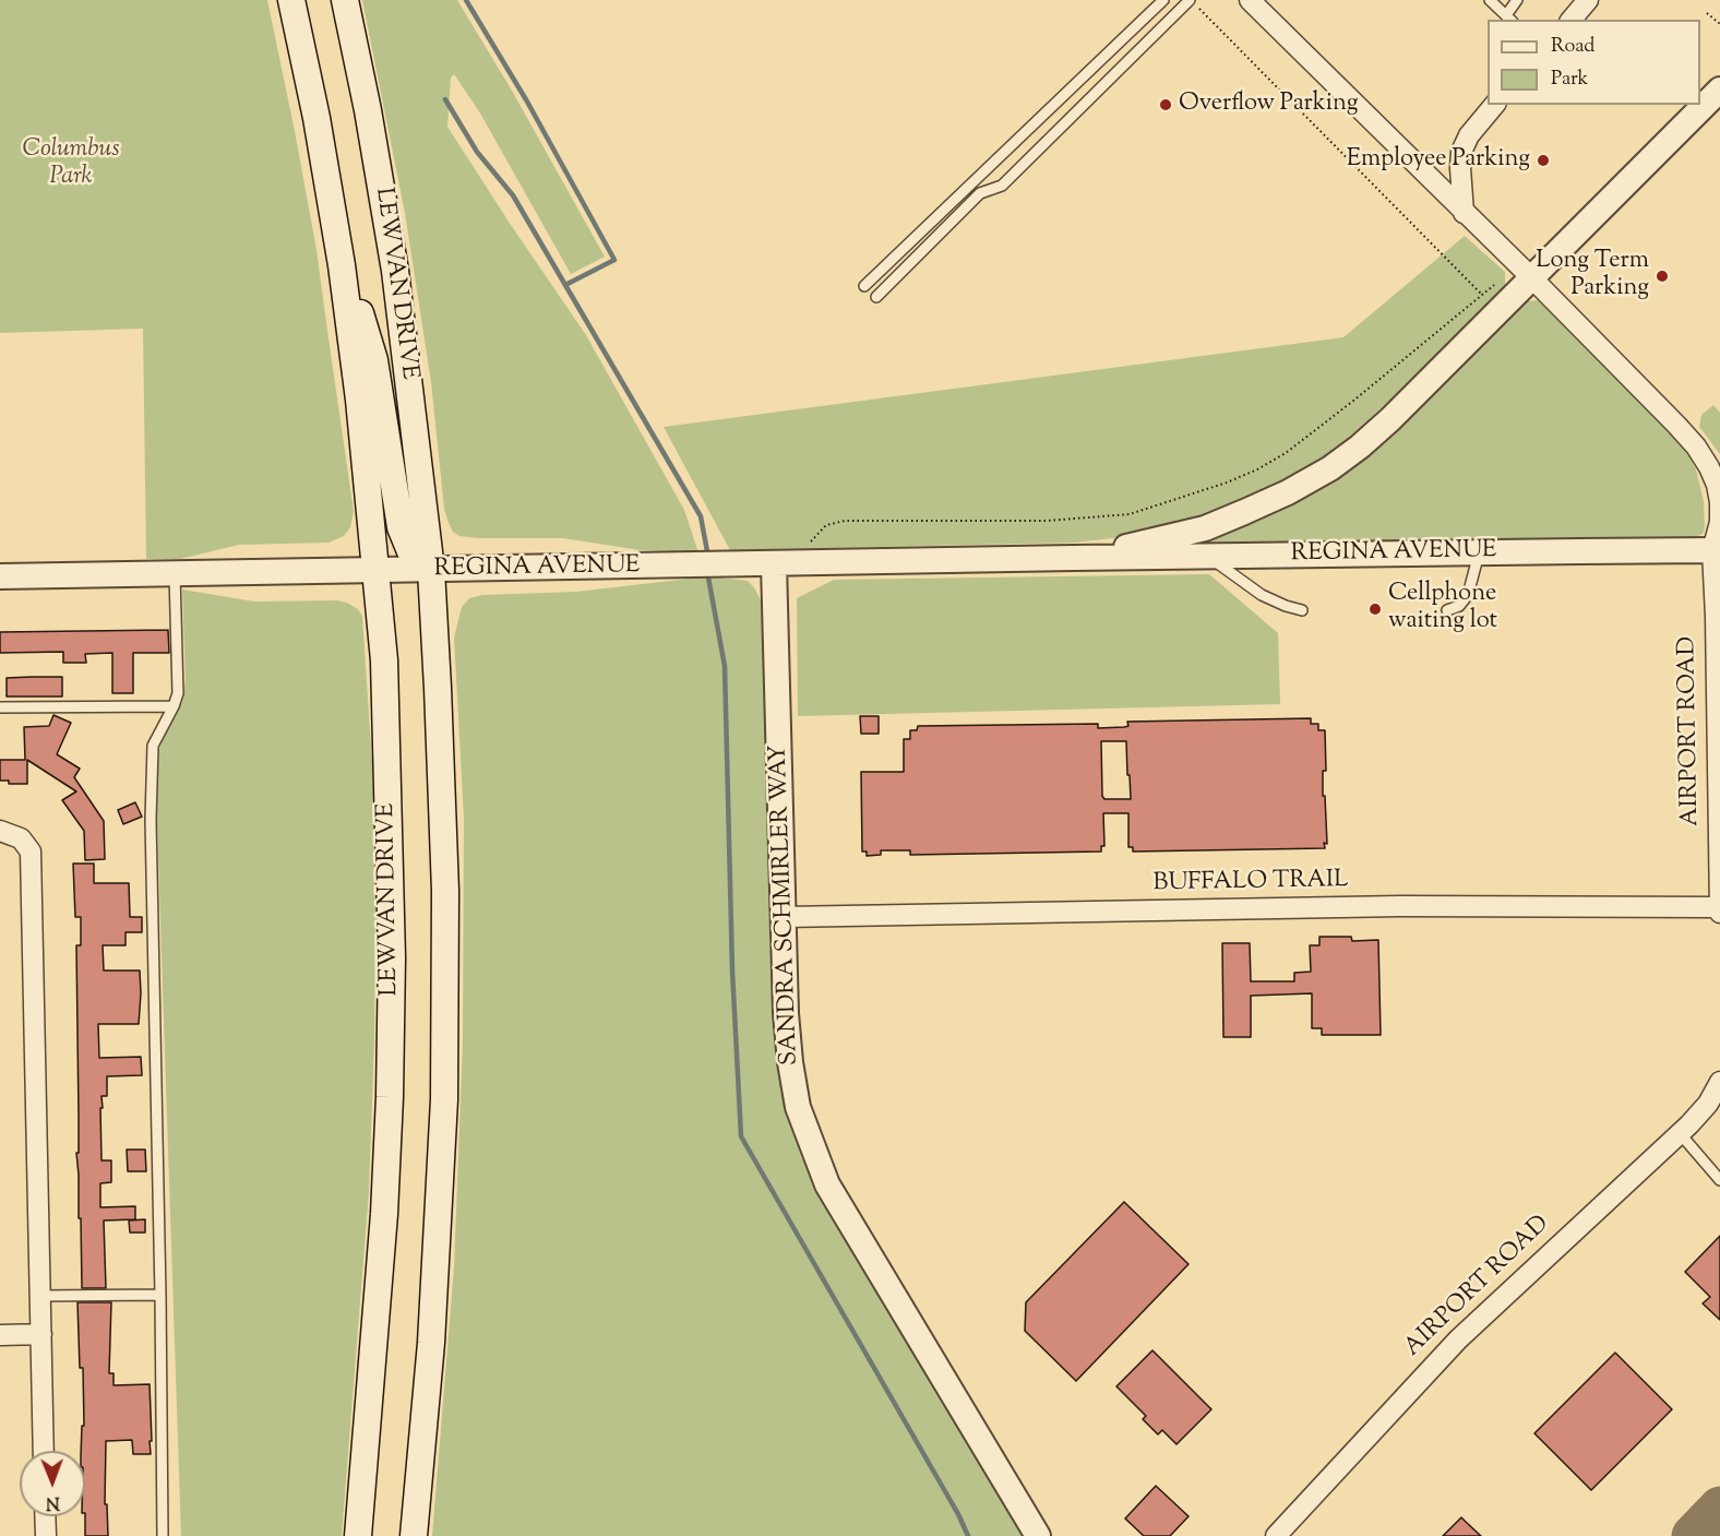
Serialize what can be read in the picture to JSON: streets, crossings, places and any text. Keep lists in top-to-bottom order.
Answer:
{
  "streets": {
    "main road": ["LEWVAN DRIVE"],
    "street": [
      "REGINA AVENUE",
      "AIRPORT ROAD",
      "BUFFALO TRAIL",
      "SANDRA SCHMIRLER WAY"
    ]
  },
  "crossings": [
    ["LEWVAN DRIVE", "REGINA AVENUE"],
    ["REGINA AVENUE", "AIRPORT ROAD"],
    ["REGINA AVENUE", "SANDRA SCHMIRLER WAY"],
    ["AIRPORT ROAD", "BUFFALO TRAIL"],
    ["BUFFALO TRAIL", "SANDRA SCHMIRLER WAY"]
  ],
  "parks": ["Columbus Park"],
  "places": [
    "Overflow Parking",
    "Employee Parking",
    "Long Term Parking",
    "Cellphone waiting lot"
  ],
  "legend": ["Road", "Park"],
  "north": "bottom"
}
